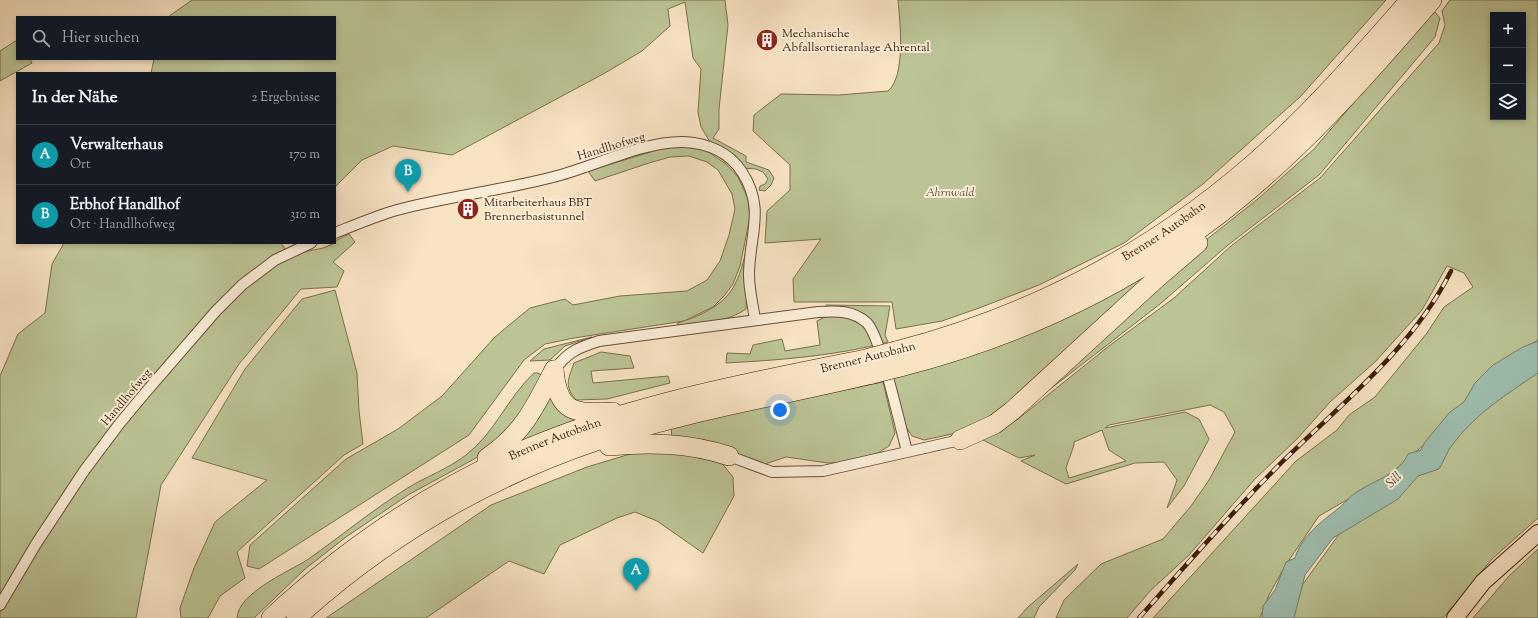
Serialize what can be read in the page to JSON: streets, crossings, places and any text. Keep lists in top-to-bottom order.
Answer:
{
  "streets": {
    "highway": ["Brenner Autobahn"],
    "street": ["Handlhofweg"]
  },
  "water": ["Sill"],
  "parks": ["Ahrnwald"],
  "places": {
    "building": ["Mechanische Abfallsortieranlage Ahrental", "Mitarbeiterhaus BBT Brennerbasistunnel"]
  },
  "page": {
    "map_buttons": ["+", "−"],
    "search": "Hier suchen",
    "heading": ["In der Nähe", "2 Ergebnisse"],
    "list": [
      {
        "mark": "A",
        "name": "Verwalterhaus",
        "note": "Ort",
        "value": "170 m"
      },
      {
        "mark": "B",
        "name": "Erbhof Handlhof",
        "note": "Ort · Handlhofweg",
        "value": "310 m"
      }
    ],
    "pins": ["B", "A"]
  }
}
